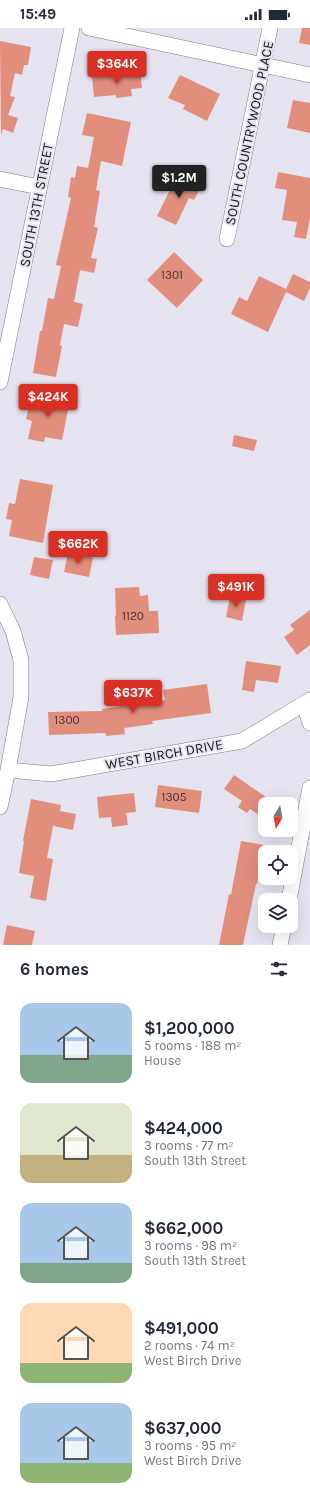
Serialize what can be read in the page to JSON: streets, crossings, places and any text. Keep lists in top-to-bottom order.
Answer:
{
  "streets": {
    "street": ["SOUTH COUNTRYWOOD PLACE", "SOUTH 13TH STREET", "WEST BIRCH DRIVE"]
  },
  "house_numbers": [
    "1301",
    "1120",
    "1300",
    "1305"
  ],
  "north": "bottom",
  "page": {
    "status": "15:49",
    "price": [
      "$364K",
      "$1.2M",
      "$424K",
      "$662K",
      "$491K",
      "$637K"
    ],
    "heading": "6 homes",
    "list": [
      {
        "name": "$1,200,000",
        "note": "5 rooms · 188 m² · House"
      },
      {
        "name": "$424,000",
        "note": "3 rooms · 77 m² · South 13th Street"
      },
      {
        "name": "$662,000",
        "note": "3 rooms · 98 m² · South 13th Street"
      },
      {
        "name": "$491,000",
        "note": "2 rooms · 74 m² · West Birch Drive"
      },
      {
        "name": "$637,000",
        "note": "3 rooms · 95 m² · West Birch Drive"
      }
    ]
  }
}
